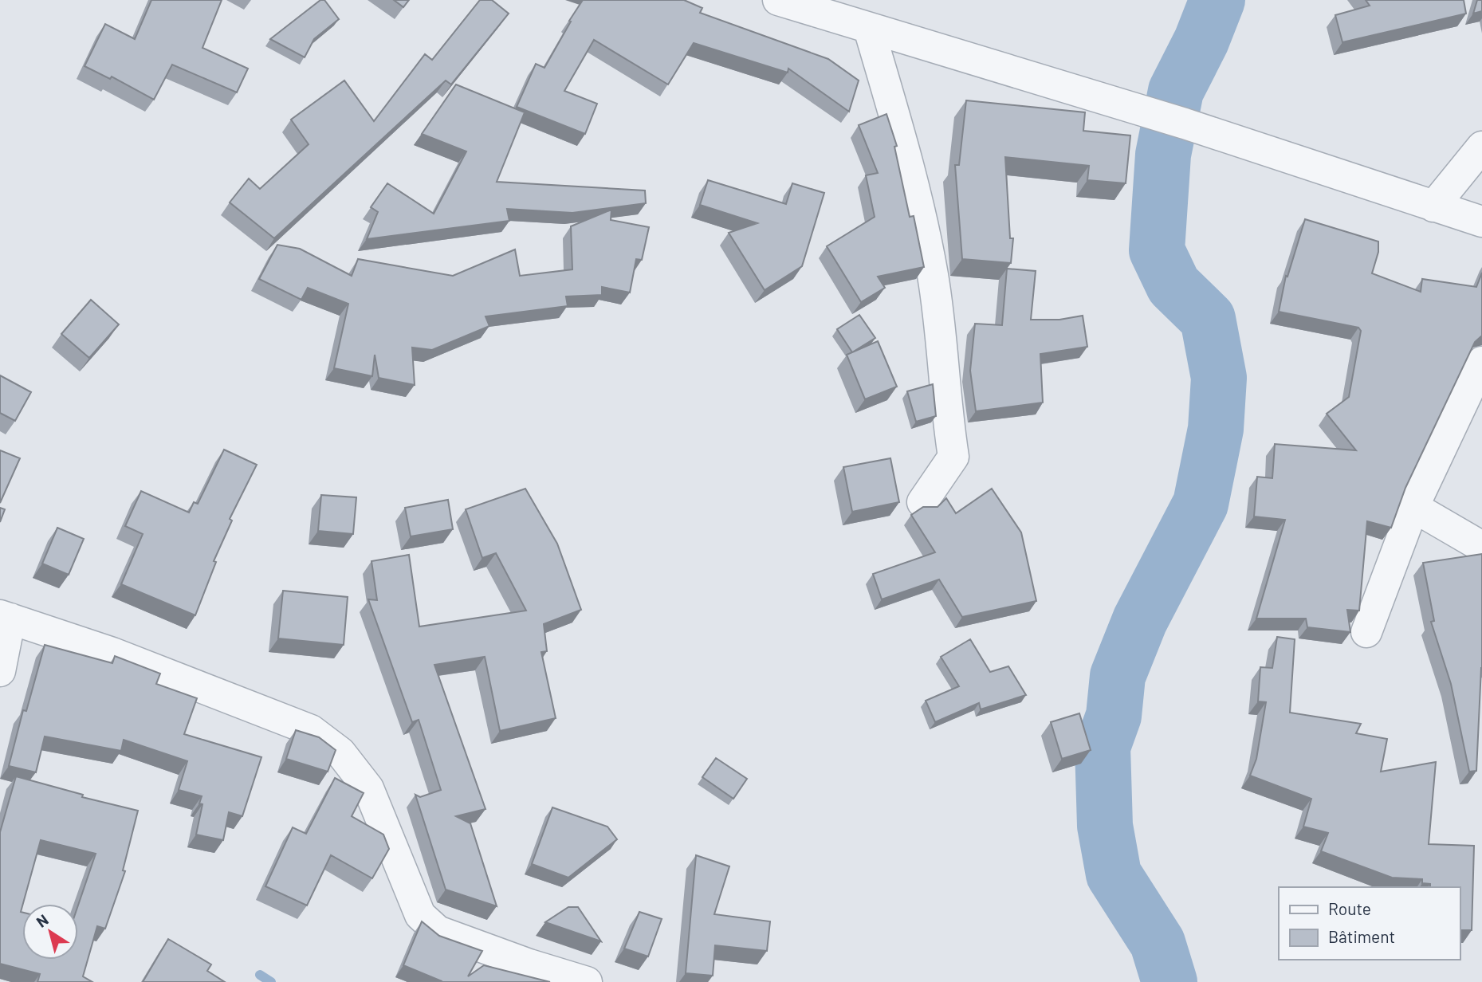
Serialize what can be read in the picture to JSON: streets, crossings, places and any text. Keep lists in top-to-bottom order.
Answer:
{
  "legend": ["Route", "Bâtiment"],
  "north": "top left"
}
